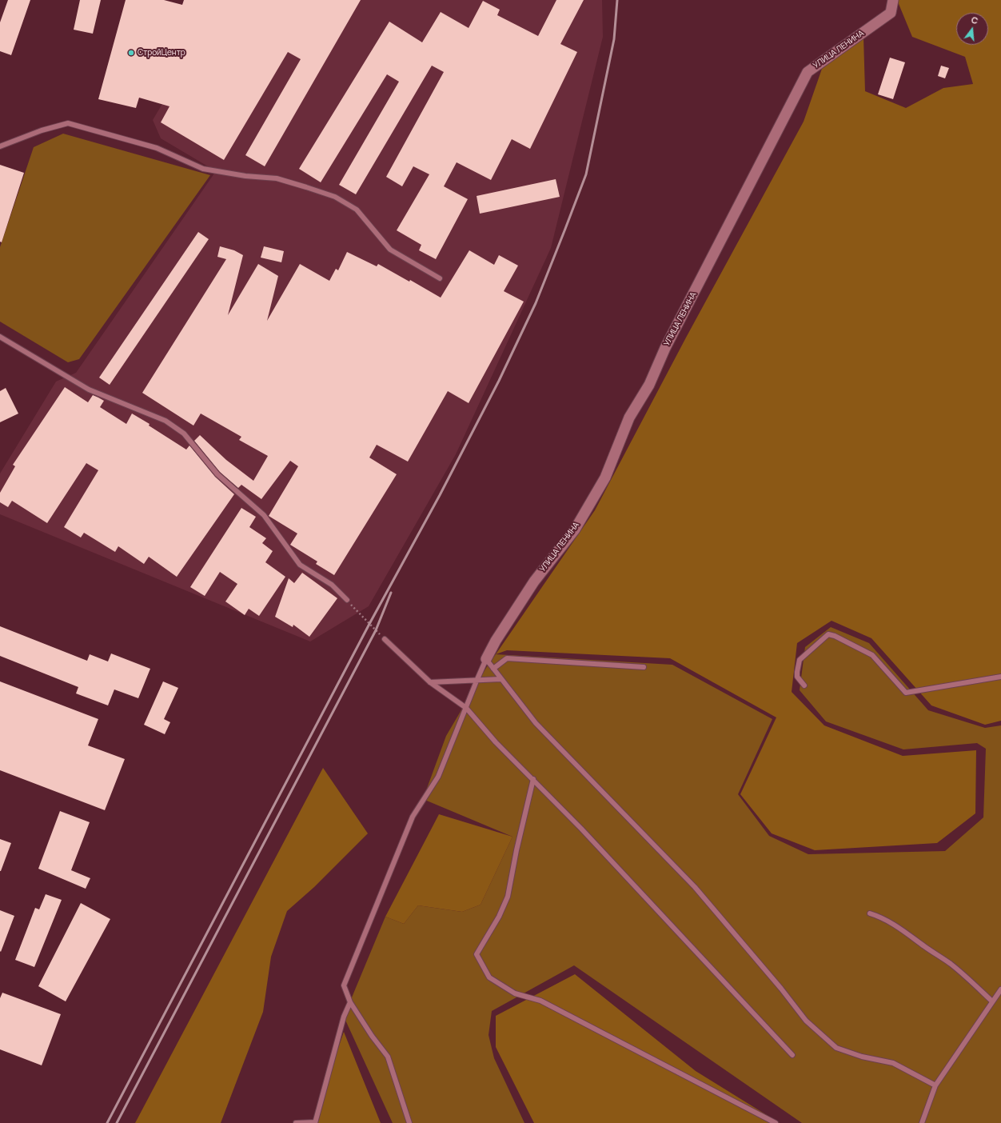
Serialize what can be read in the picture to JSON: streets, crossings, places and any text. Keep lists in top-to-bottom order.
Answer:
{
  "streets": {
    "street": ["УЛИЦА ЛЕНИНА"]
  },
  "places": ["СтройЦентр"],
  "north": "top"
}
